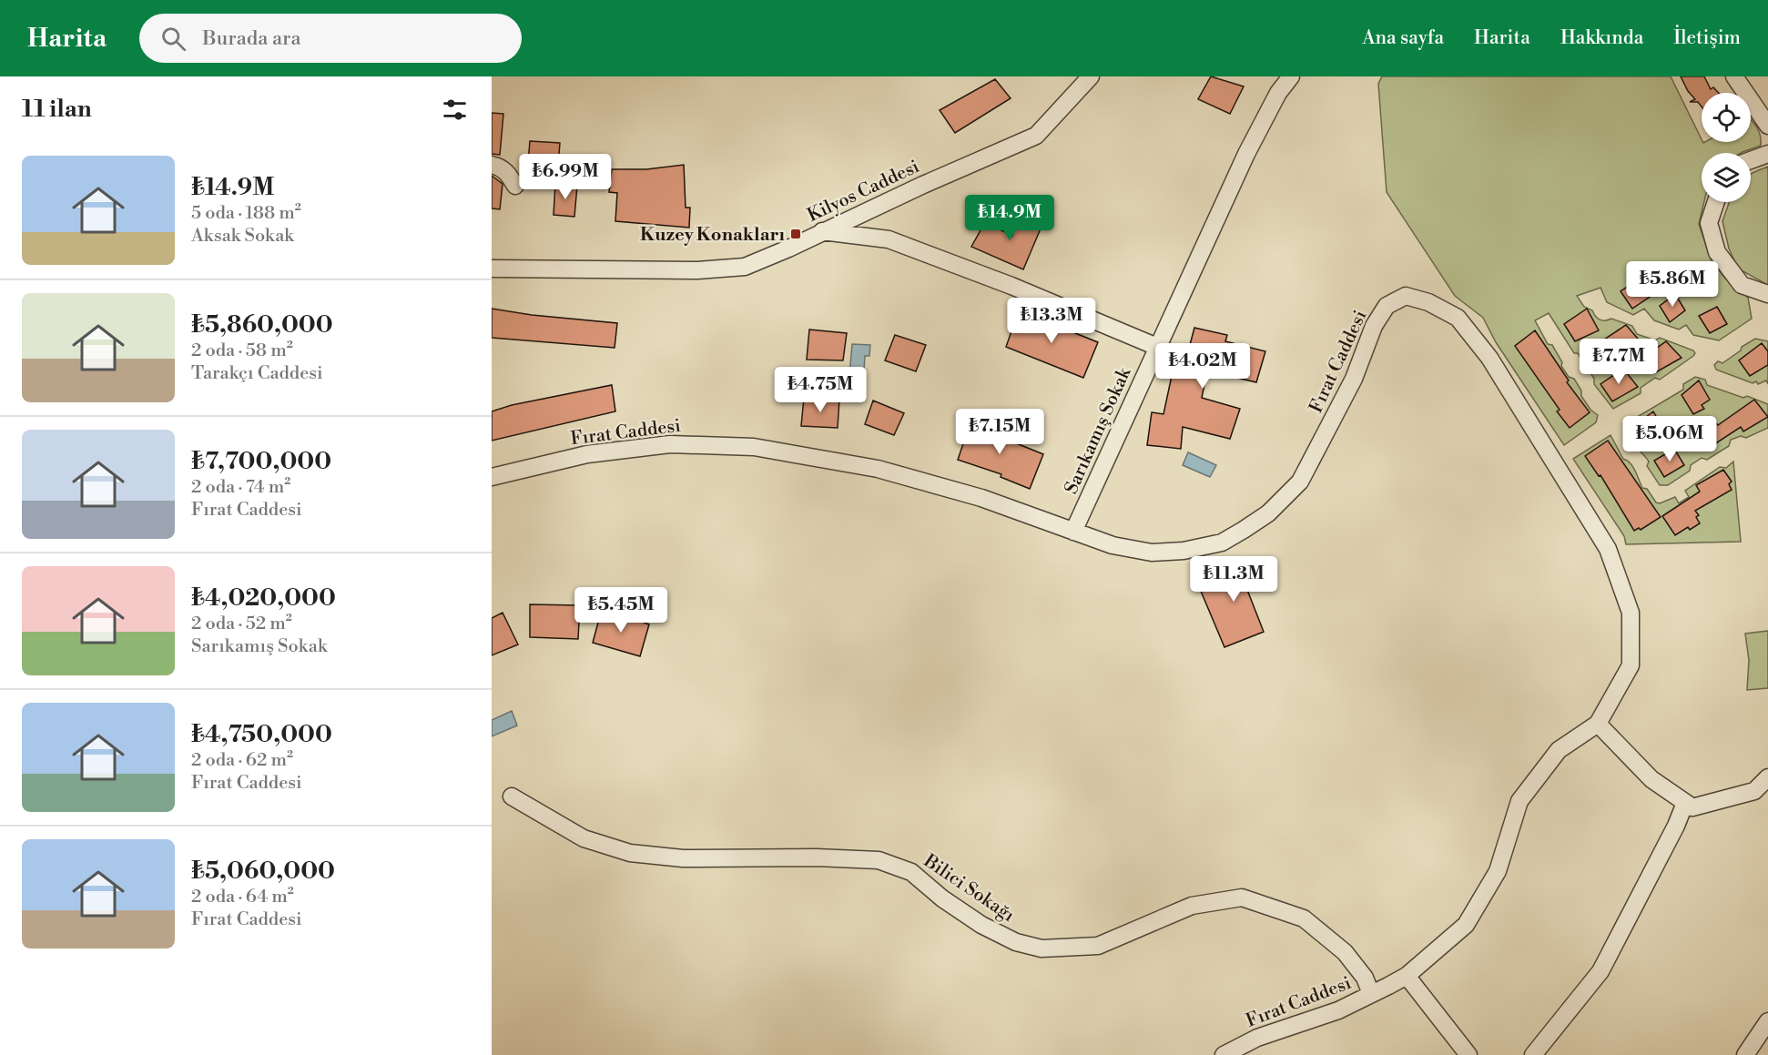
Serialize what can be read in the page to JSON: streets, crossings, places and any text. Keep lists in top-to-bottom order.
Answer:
{
  "streets": {
    "street": [
      "Kilyos Caddesi",
      "Fırat Caddesi",
      "Sarıkamış Sokak",
      "Bilici Sokağı"
    ]
  },
  "crossings": [
    ["Fırat Caddesi", "Sarıkamış Sokak"],
    ["Fırat Caddesi", "Bilici Sokağı"]
  ],
  "places": {
    "transit": ["Kuzey Konakları"]
  },
  "page": {
    "header": "Harita",
    "search": "Burada ara",
    "nav": [
      "Ana sayfa",
      "Harita",
      "Hakkında",
      "İletişim"
    ],
    "heading": "11 ilan",
    "list": [
      {
        "name": "₺14.9M",
        "note": "5 oda · 188 m² · Aksak Sokak"
      },
      {
        "name": "₺5,860,000",
        "note": "2 oda · 58 m² · Tarakçı Caddesi"
      },
      {
        "name": "₺7,700,000",
        "note": "2 oda · 74 m² · Fırat Caddesi"
      },
      {
        "name": "₺4,020,000",
        "note": "2 oda · 52 m² · Sarıkamış Sokak"
      },
      {
        "name": "₺4,750,000",
        "note": "2 oda · 62 m² · Fırat Caddesi"
      },
      {
        "name": "₺5,060,000",
        "note": "2 oda · 64 m² · Fırat Caddesi"
      }
    ],
    "price": [
      "₺6.99M",
      "₺14.9M",
      "₺5.86M",
      "₺13.3M",
      "₺7.7M",
      "₺4.02M",
      "₺4.75M",
      "₺7.15M",
      "₺5.06M",
      "₺11.3M",
      "₺5.45M"
    ]
  }
}
